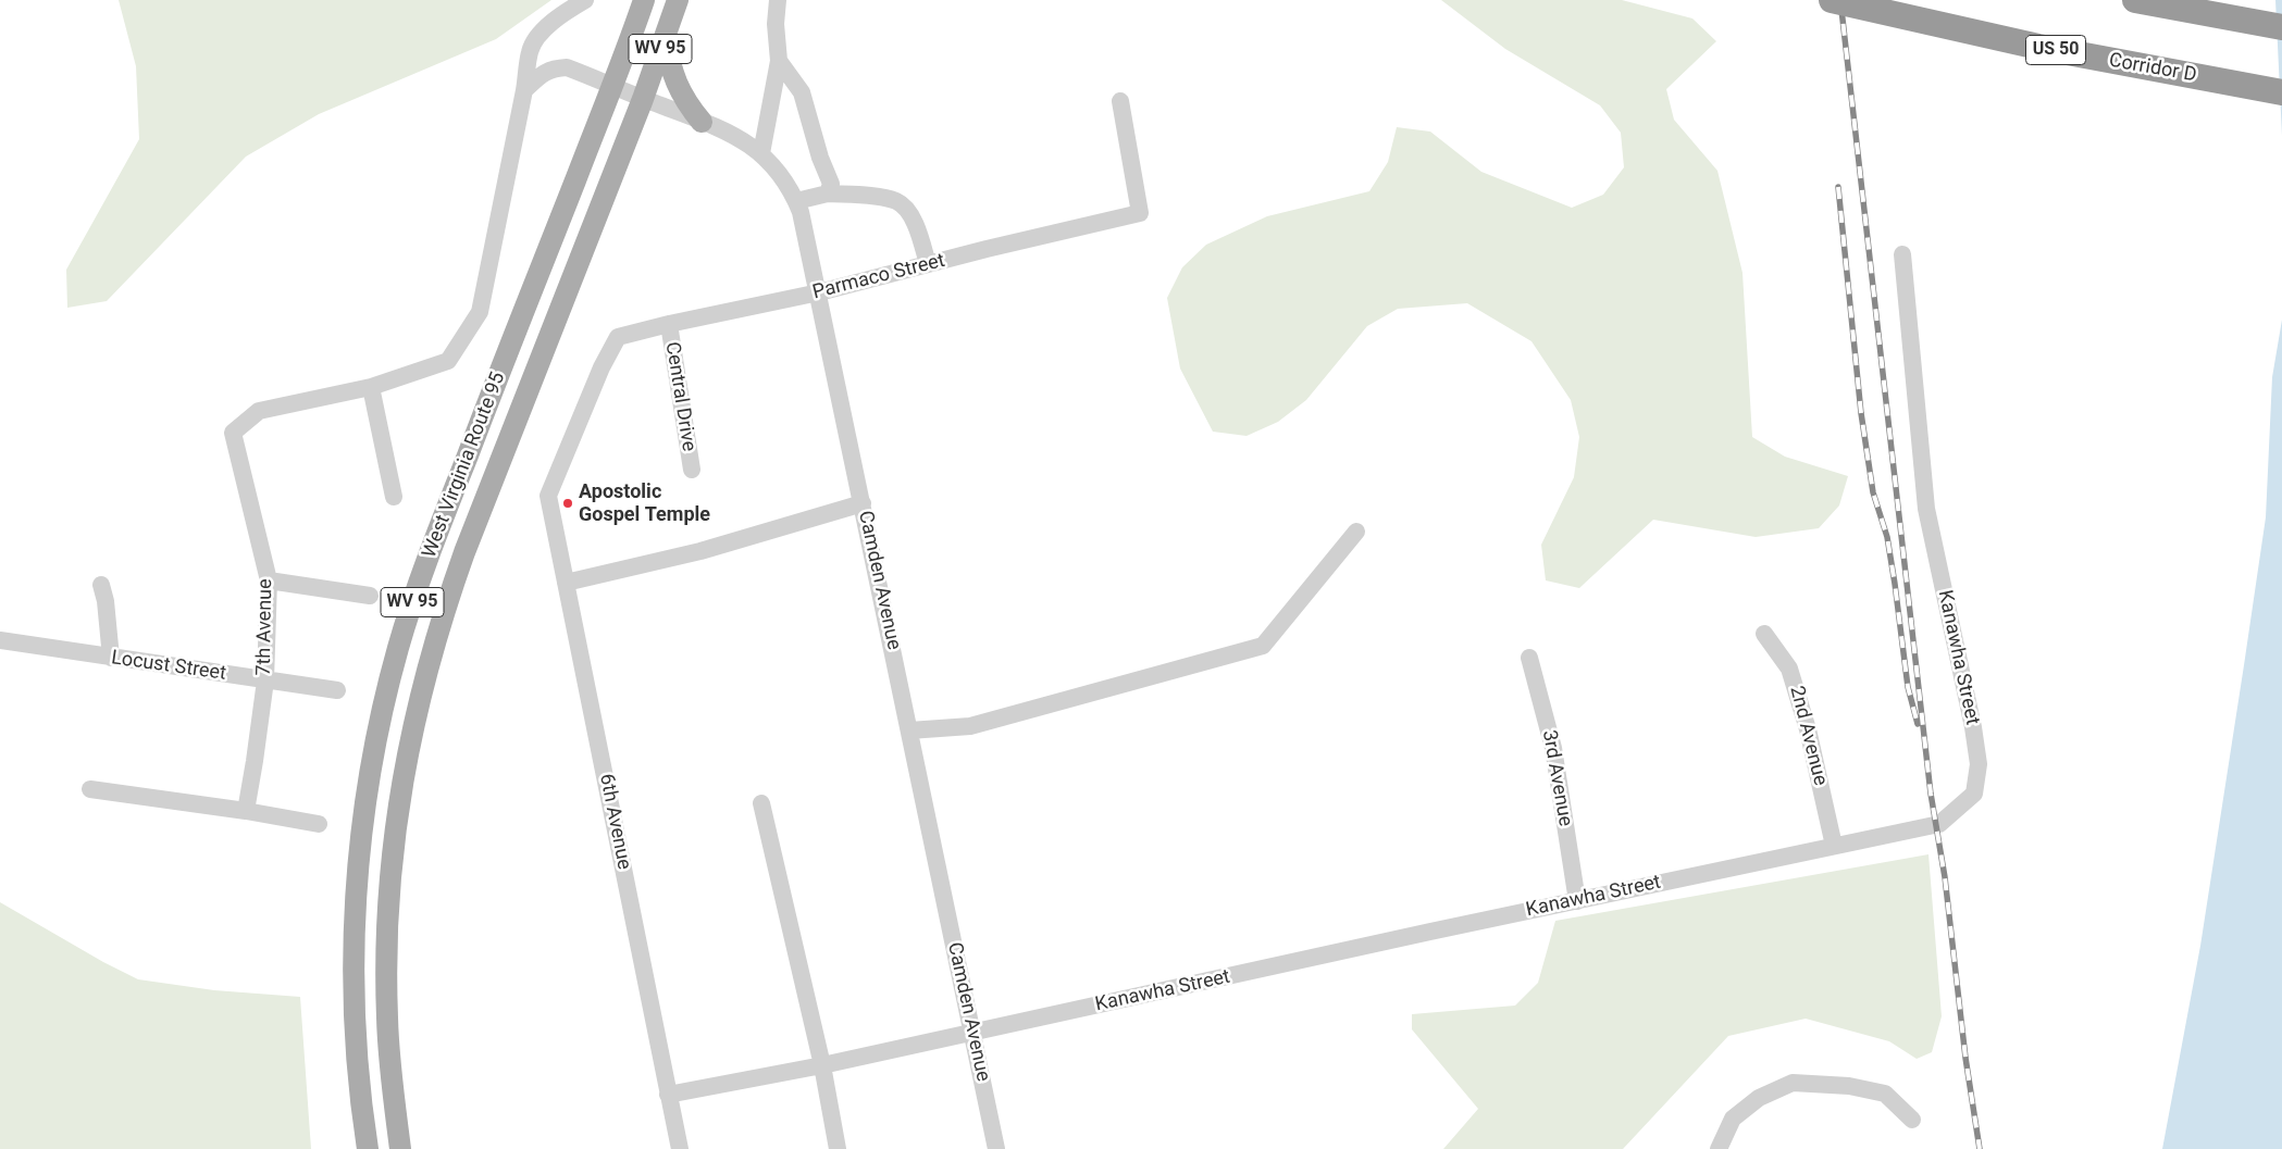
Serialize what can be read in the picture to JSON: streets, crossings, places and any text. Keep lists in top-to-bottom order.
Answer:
{
  "streets": {
    "highway": ["US 50", "Corridor D"],
    "main road": ["WV 95", "West Virginia Route 95"],
    "street": [
      "Parmaco Street",
      "Central Drive",
      "Camden Avenue",
      "7th Avenue",
      "Kanawha Street",
      "Locust Street",
      "2nd Avenue",
      "3rd Avenue",
      "6th Avenue"
    ]
  },
  "crossings": [
    ["WV 95", "West Virginia Route 95"],
    ["WV 95", "Camden Avenue"],
    ["Parmaco Street", "Central Drive"],
    ["Parmaco Street", "Camden Avenue"],
    ["Parmaco Street", "6th Avenue"],
    ["West Virginia Route 95", "Camden Avenue"],
    ["Camden Avenue", "Kanawha Street"],
    ["7th Avenue", "Locust Street"],
    ["Kanawha Street", "2nd Avenue"],
    ["Kanawha Street", "3rd Avenue"],
    ["Kanawha Street", "6th Avenue"]
  ],
  "places": ["Apostolic Gospel Temple"]
}
